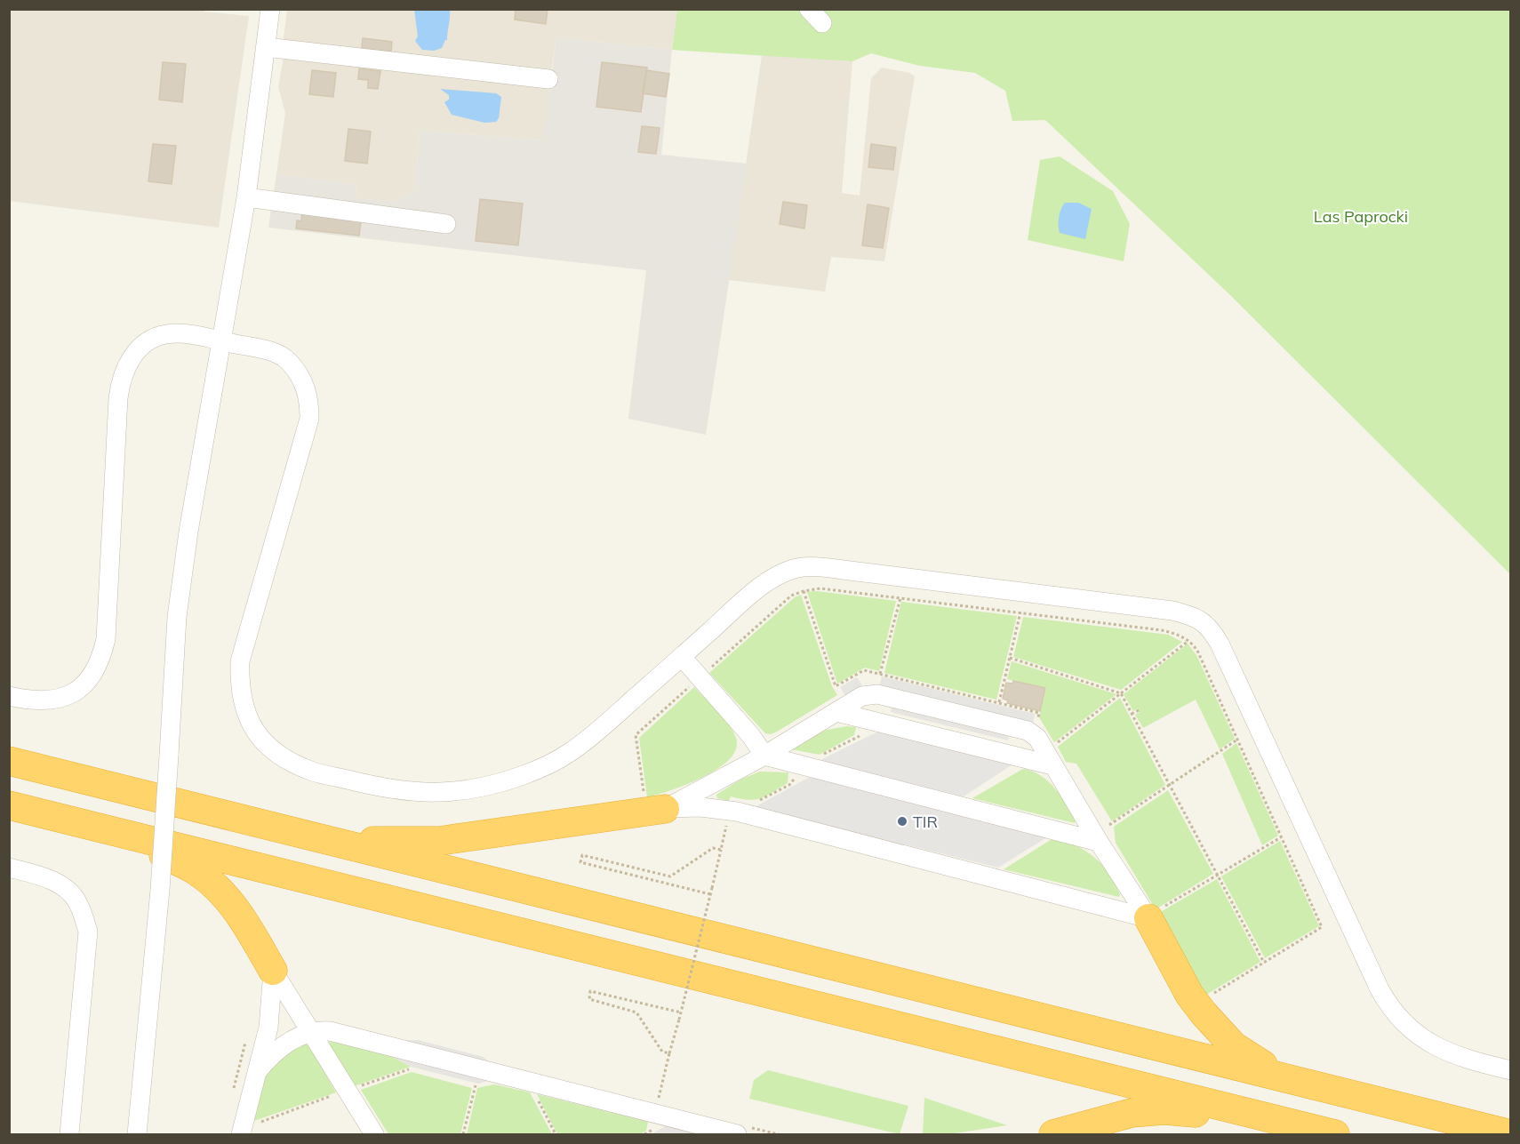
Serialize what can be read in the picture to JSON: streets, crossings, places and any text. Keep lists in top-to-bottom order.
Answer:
{
  "parks": ["Las Paprocki"],
  "places": ["TIR"]
}
